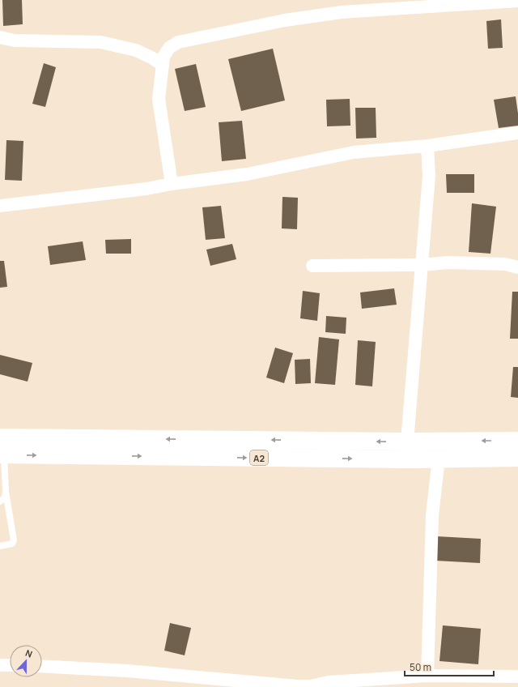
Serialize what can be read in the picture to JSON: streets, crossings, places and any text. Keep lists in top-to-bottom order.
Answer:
{
  "streets": {
    "highway": ["A2"]
  },
  "scale_bar": "50 m",
  "north": "top"
}
